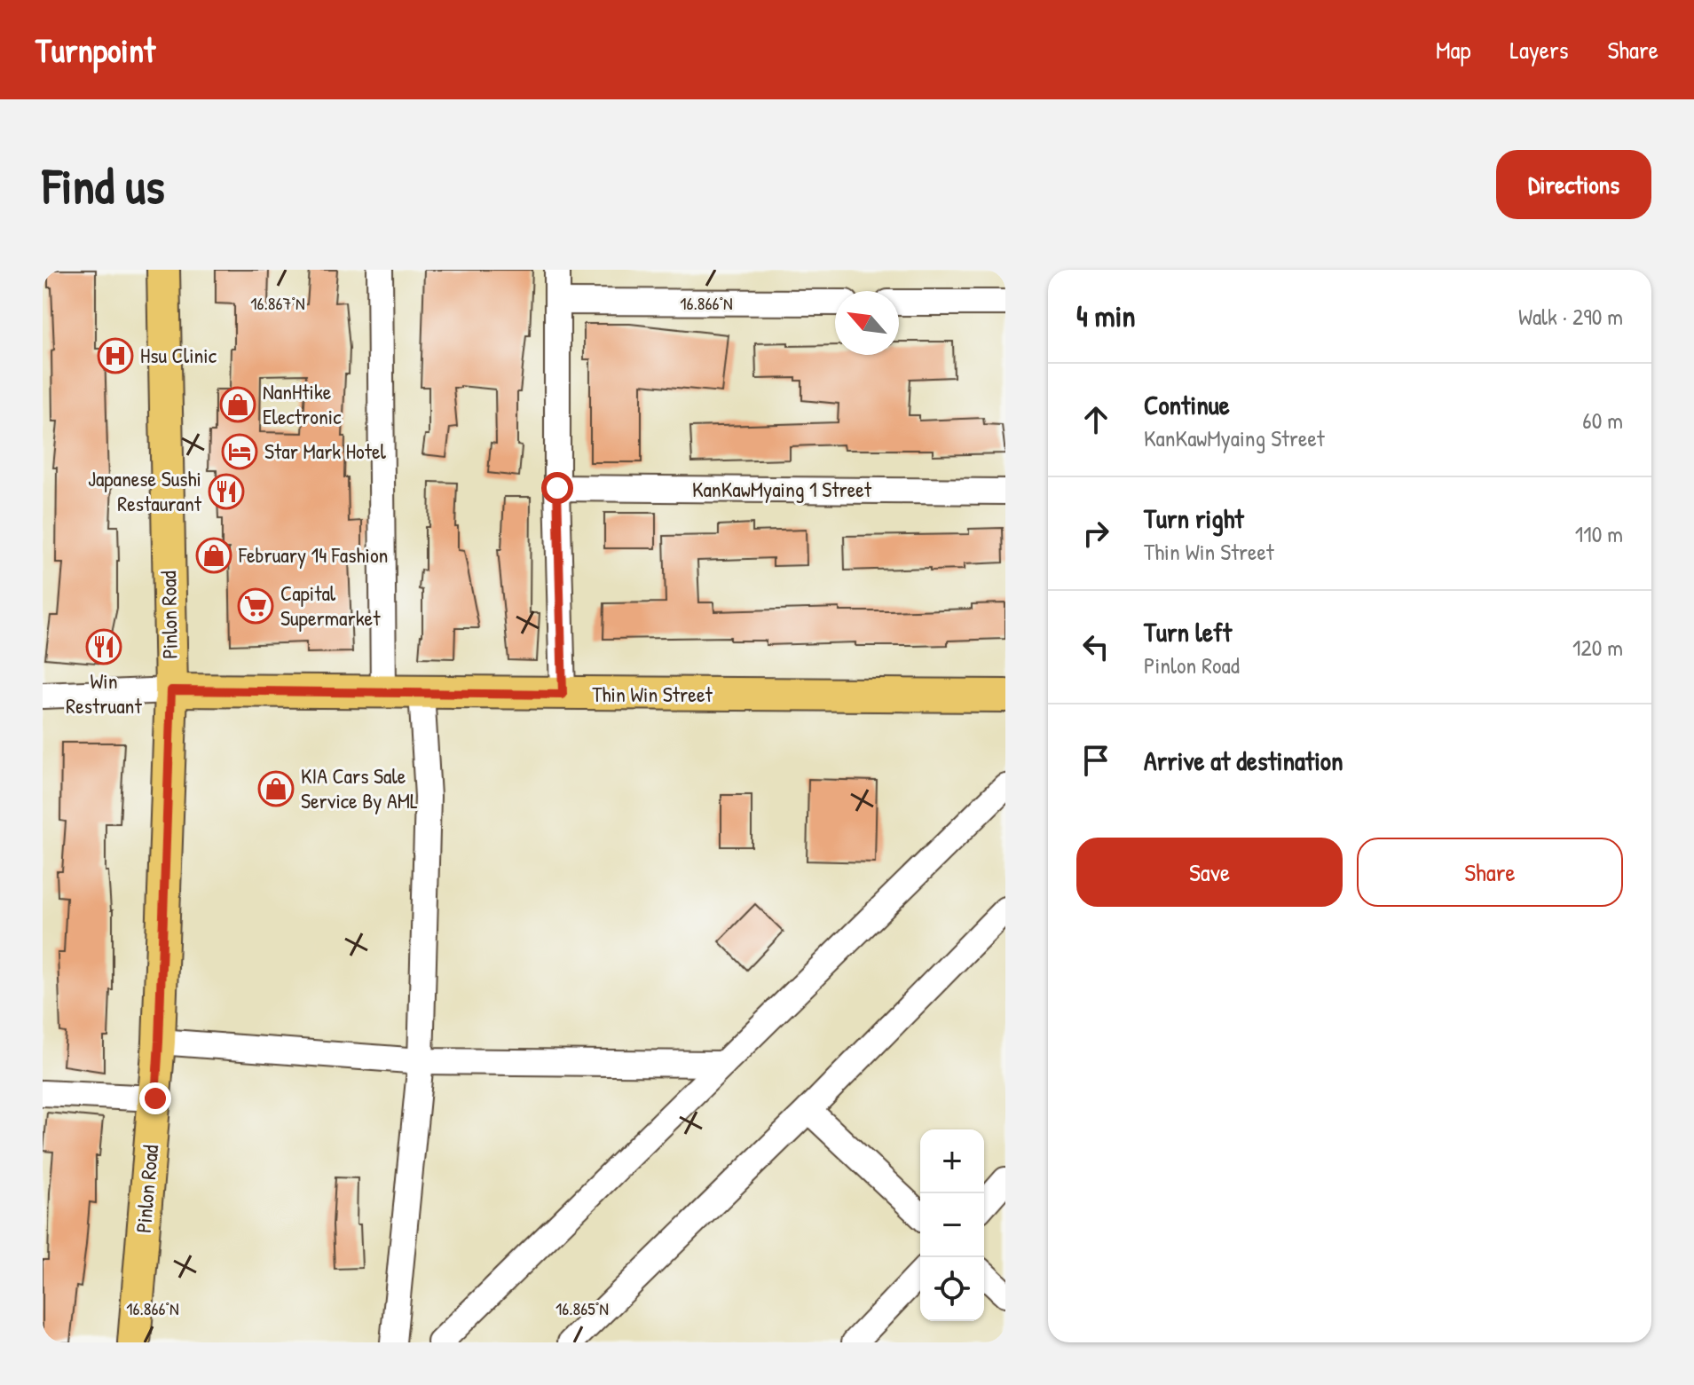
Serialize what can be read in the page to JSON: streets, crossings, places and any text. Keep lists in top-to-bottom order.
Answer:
{
  "streets": {
    "main road": ["Pinlon Road", "Thin Win Street"],
    "street": ["KanKawMyaing 1 Street"]
  },
  "crossings": [
    ["Pinlon Road", "Thin Win Street"]
  ],
  "places": {
    "hospital": ["Hsu Clinic"],
    "shop": ["NanHtike Electronic", "February 14 Fashion", "KIA Cars Sale Service By AML"],
    "hotel": ["Star Mark Hotel"],
    "restaurant": ["Japanese Sushi Restaurant", "Win Restruant"],
    "supermarket": ["Capital Supermarket"]
  },
  "north": "top left",
  "page": {
    "header": "Turnpoint",
    "nav": ["Map", "Layers", "Share"],
    "buttons": [
      "Directions",
      ["Save", "Share"]
    ],
    "title": "Find us",
    "heading": ["4 min", "Walk · 290 m"],
    "list": [
      ["Continue", "KanKawMyaing Street", "60 m"],
      ["Turn right", "Thin Win Street", "110 m"],
      ["Turn left", "Pinlon Road", "120 m"],
      "Arrive at destination"
    ],
    "map_buttons": ["+", "−"]
  },
  "coordinates": ["16.867°N", "16.866°N", "16.865°N"]
}
